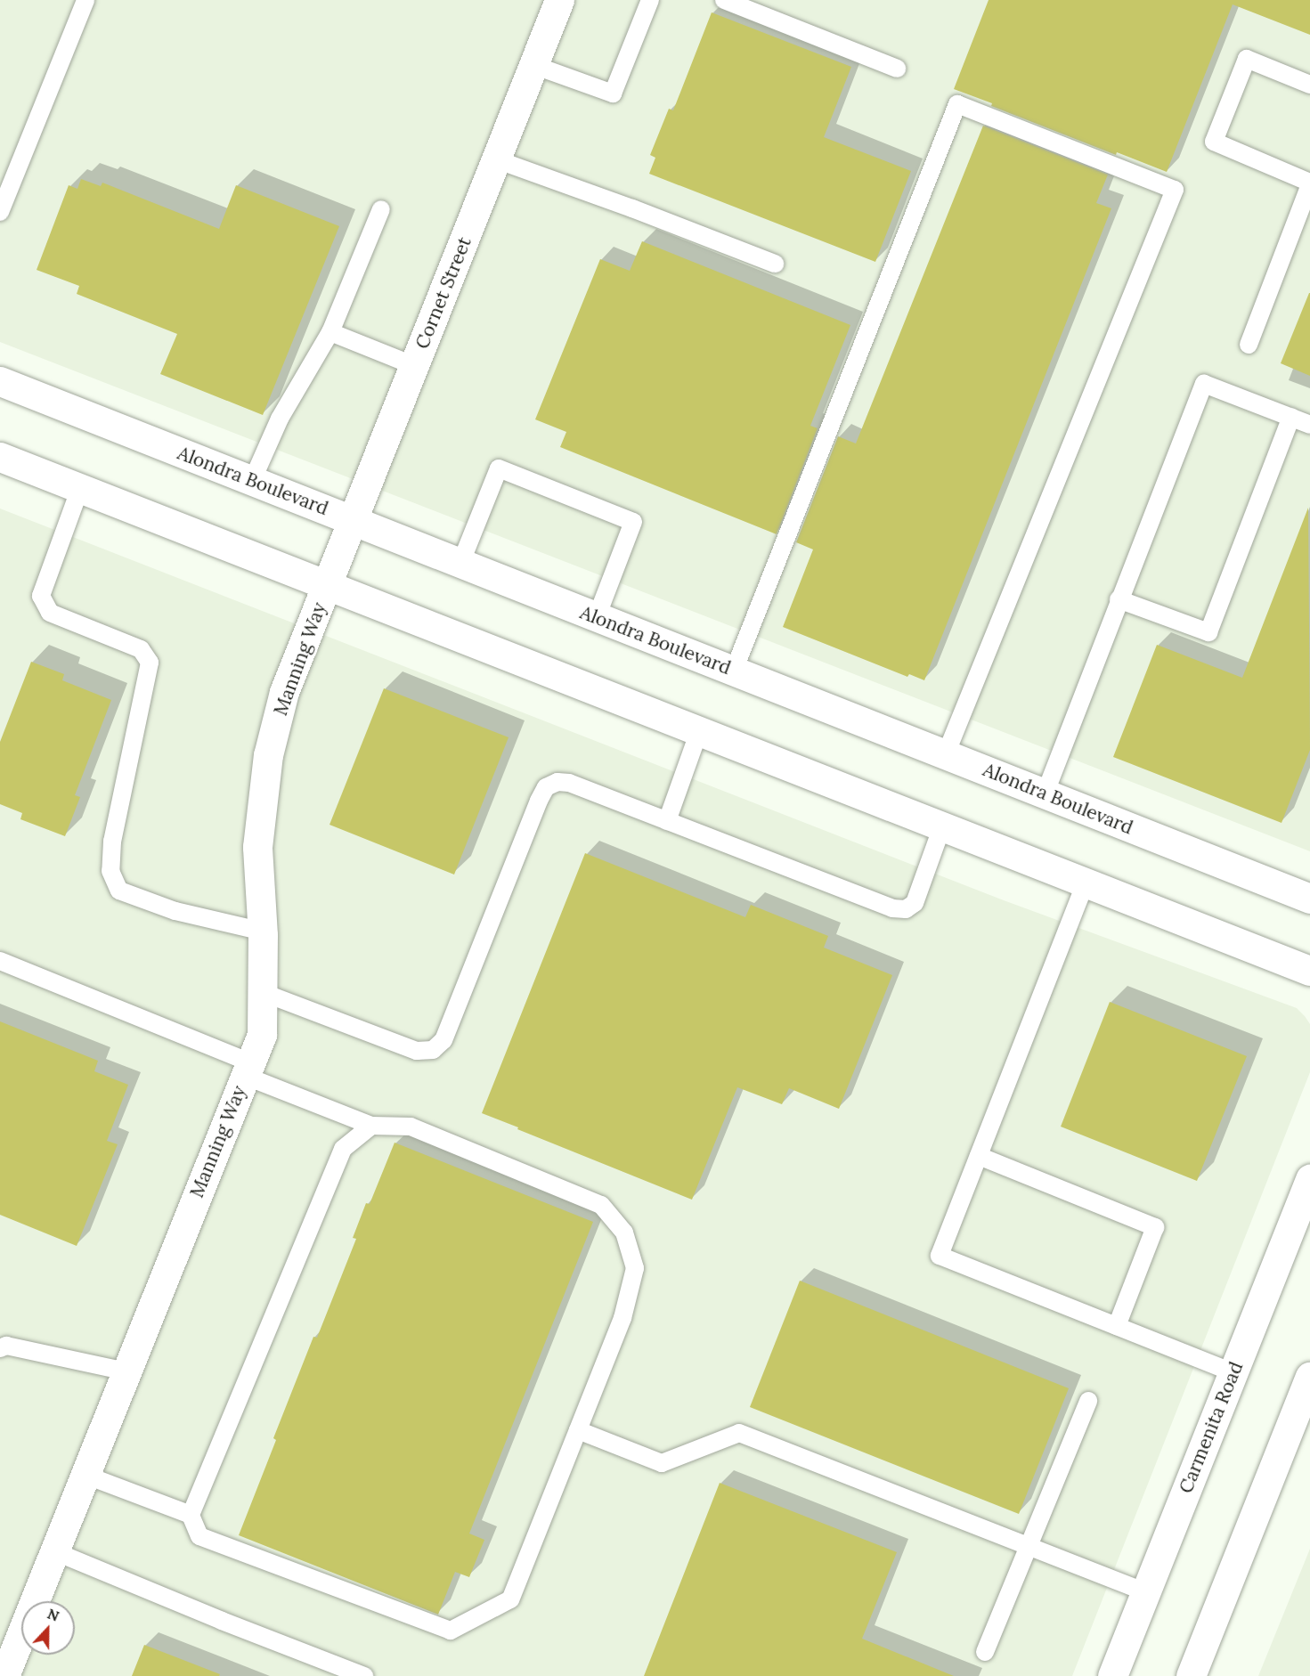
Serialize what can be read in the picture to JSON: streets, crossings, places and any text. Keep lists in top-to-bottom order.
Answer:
{
  "streets": {
    "main road": [
      "Cornet Street",
      "Alondra Boulevard",
      "Manning Way",
      "Carmenita Road"
    ]
  },
  "crossings": [
    ["Cornet Street", "Alondra Boulevard"],
    ["Cornet Street", "Manning Way"]
  ],
  "north": "top"
}
